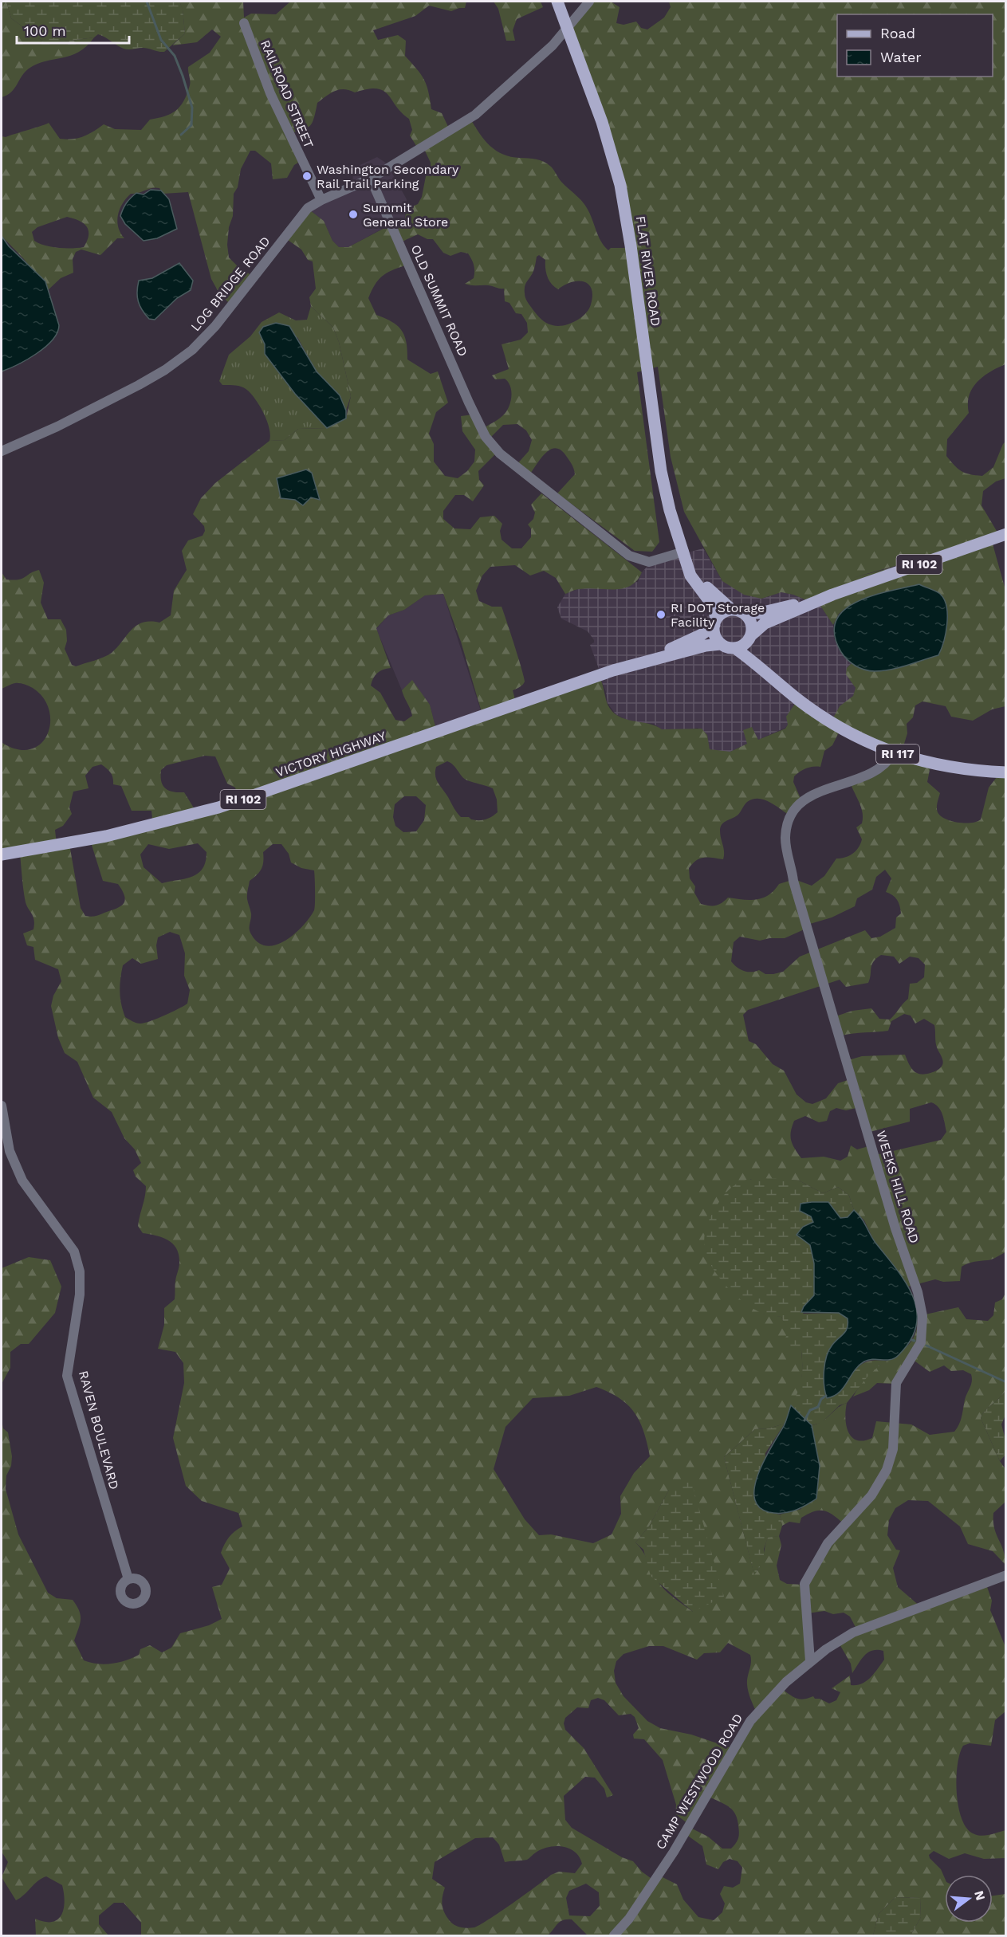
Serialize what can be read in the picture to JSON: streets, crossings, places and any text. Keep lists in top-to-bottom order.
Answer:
{
  "streets": {
    "main road": [
      "FLAT RIVER ROAD",
      "RI 102",
      "VICTORY HIGHWAY",
      "RI 117"
    ],
    "street": [
      "RAILROAD STREET",
      "LOG BRIDGE ROAD",
      "OLD SUMMIT ROAD",
      "WEEKS HILL ROAD",
      "RAVEN BOULEVARD",
      "CAMP WESTWOOD ROAD"
    ]
  },
  "crossings": [
    ["RAILROAD STREET", "LOG BRIDGE ROAD"],
    ["FLAT RIVER ROAD", "OLD SUMMIT ROAD"],
    ["FLAT RIVER ROAD", "RI 102"],
    ["FLAT RIVER ROAD", "VICTORY HIGHWAY"],
    ["FLAT RIVER ROAD", "RI 117"],
    ["LOG BRIDGE ROAD", "OLD SUMMIT ROAD"],
    ["RI 102", "VICTORY HIGHWAY"],
    ["RI 102", "RI 117"],
    ["VICTORY HIGHWAY", "RI 117"],
    ["RI 117", "WEEKS HILL ROAD"],
    ["WEEKS HILL ROAD", "CAMP WESTWOOD ROAD"]
  ],
  "places": ["Washington Secondary Rail Trail Parking", "Summit General Store", "RI DOT Storage Facility"],
  "legend": ["Road", "Water"],
  "scale_bar": "100 m",
  "north": "right"
}
